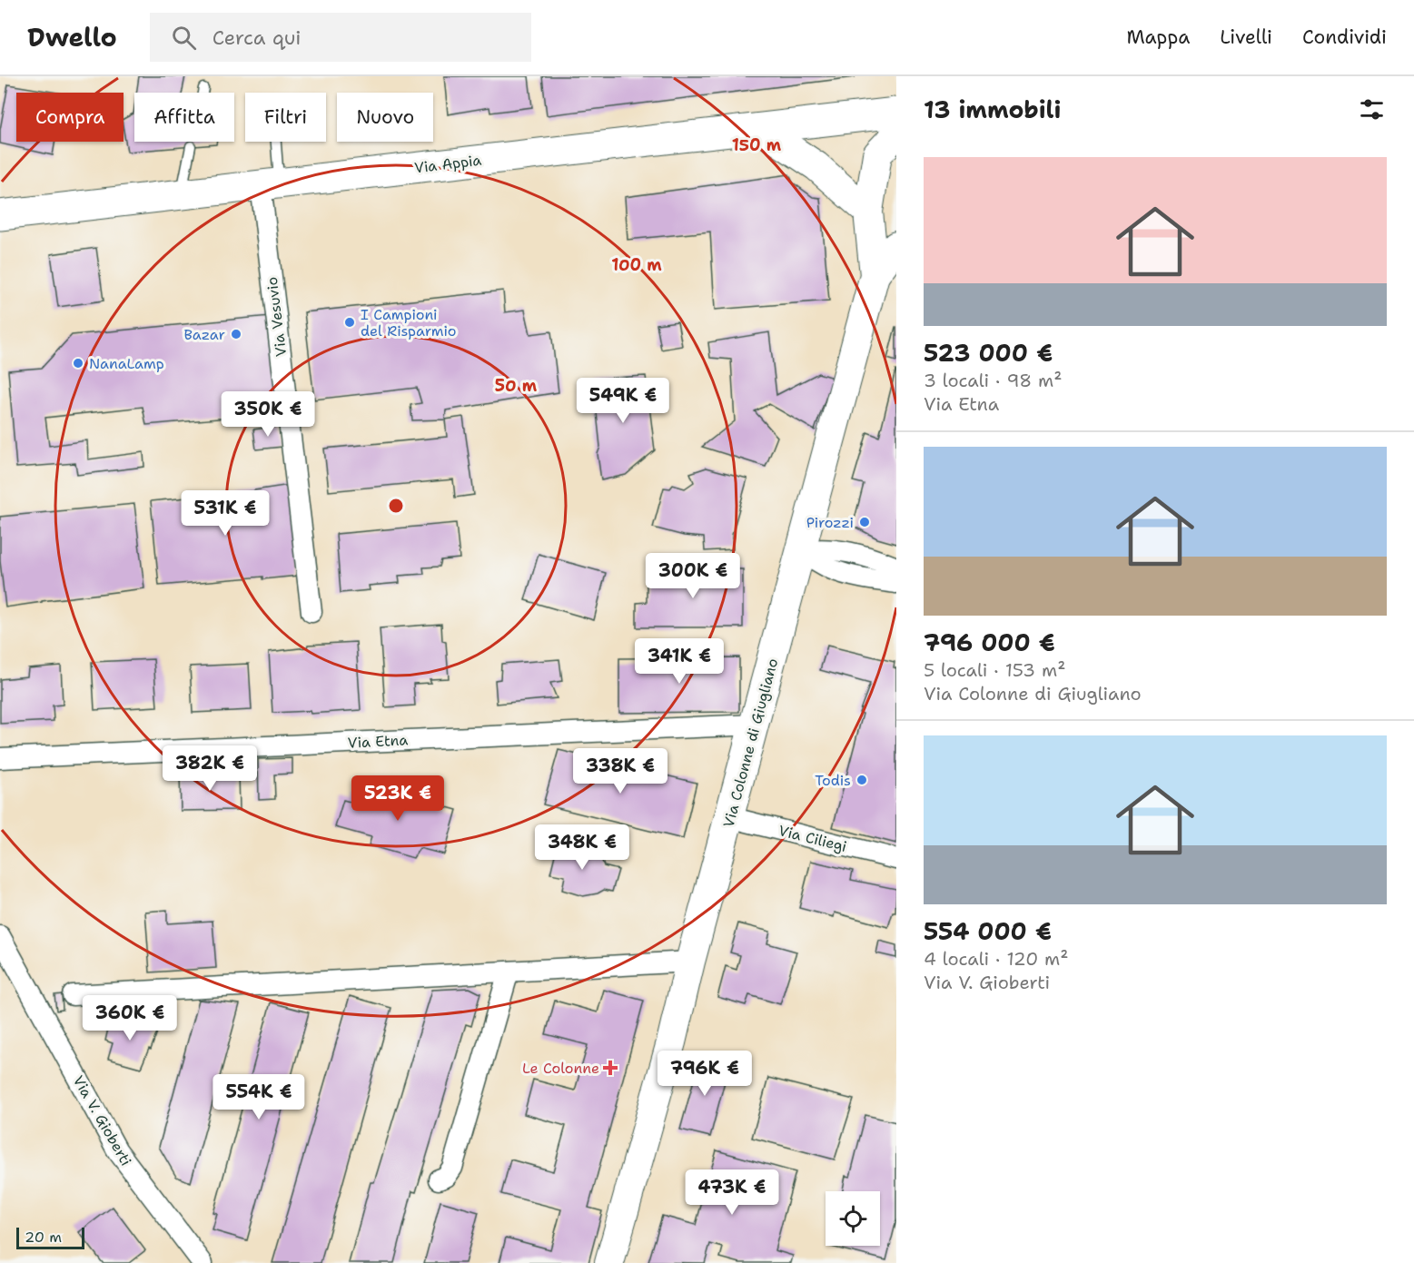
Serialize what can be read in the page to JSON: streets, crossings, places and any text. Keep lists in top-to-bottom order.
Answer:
{
  "streets": {
    "main road": ["Via Appia", "Via Colonne di Giugliano"],
    "street": [
      "Via Vesuvio",
      "Via Etna",
      "Via Ciliegi",
      "Via V. Gioberti"
    ]
  },
  "crossings": [
    ["Via Appia", "Via Vesuvio"],
    ["Via Etna", "Via Colonne di Giugliano"],
    ["Via Colonne di Giugliano", "Via Ciliegi"]
  ],
  "places": {
    "other": [
      "I Campioni del Risparmio",
      "Bazar",
      "NanaLamp",
      "Pirozzi",
      "Todis"
    ],
    "health": ["Le Colonne"]
  },
  "scale_bar": "20 m",
  "page": {
    "header": "Dwello",
    "search": "Cerca qui",
    "nav": ["Mappa", "Livelli", "Condividi"],
    "heading": "13 immobili",
    "chip": [
      "Compra",
      "Affitta",
      "Filtri",
      "Nuovo"
    ],
    "list": [
      {
        "name": "523 000 €",
        "note": "3 locali · 98 m² · Via Etna"
      },
      {
        "name": "796 000 €",
        "note": "5 locali · 153 m² · Via Colonne di Giugliano"
      },
      {
        "name": "554 000 €",
        "note": "4 locali · 120 m² · Via V. Gioberti"
      }
    ],
    "price": [
      "549K €",
      "350K €",
      "531K €",
      "300K €",
      "341K €",
      "382K €",
      "338K €",
      "523K €",
      "348K €",
      "360K €",
      "796K €",
      "554K €",
      "473K €"
    ],
    "scale": "20 m"
  },
  "rings": ["150 m", "100 m", "50 m"]
}
